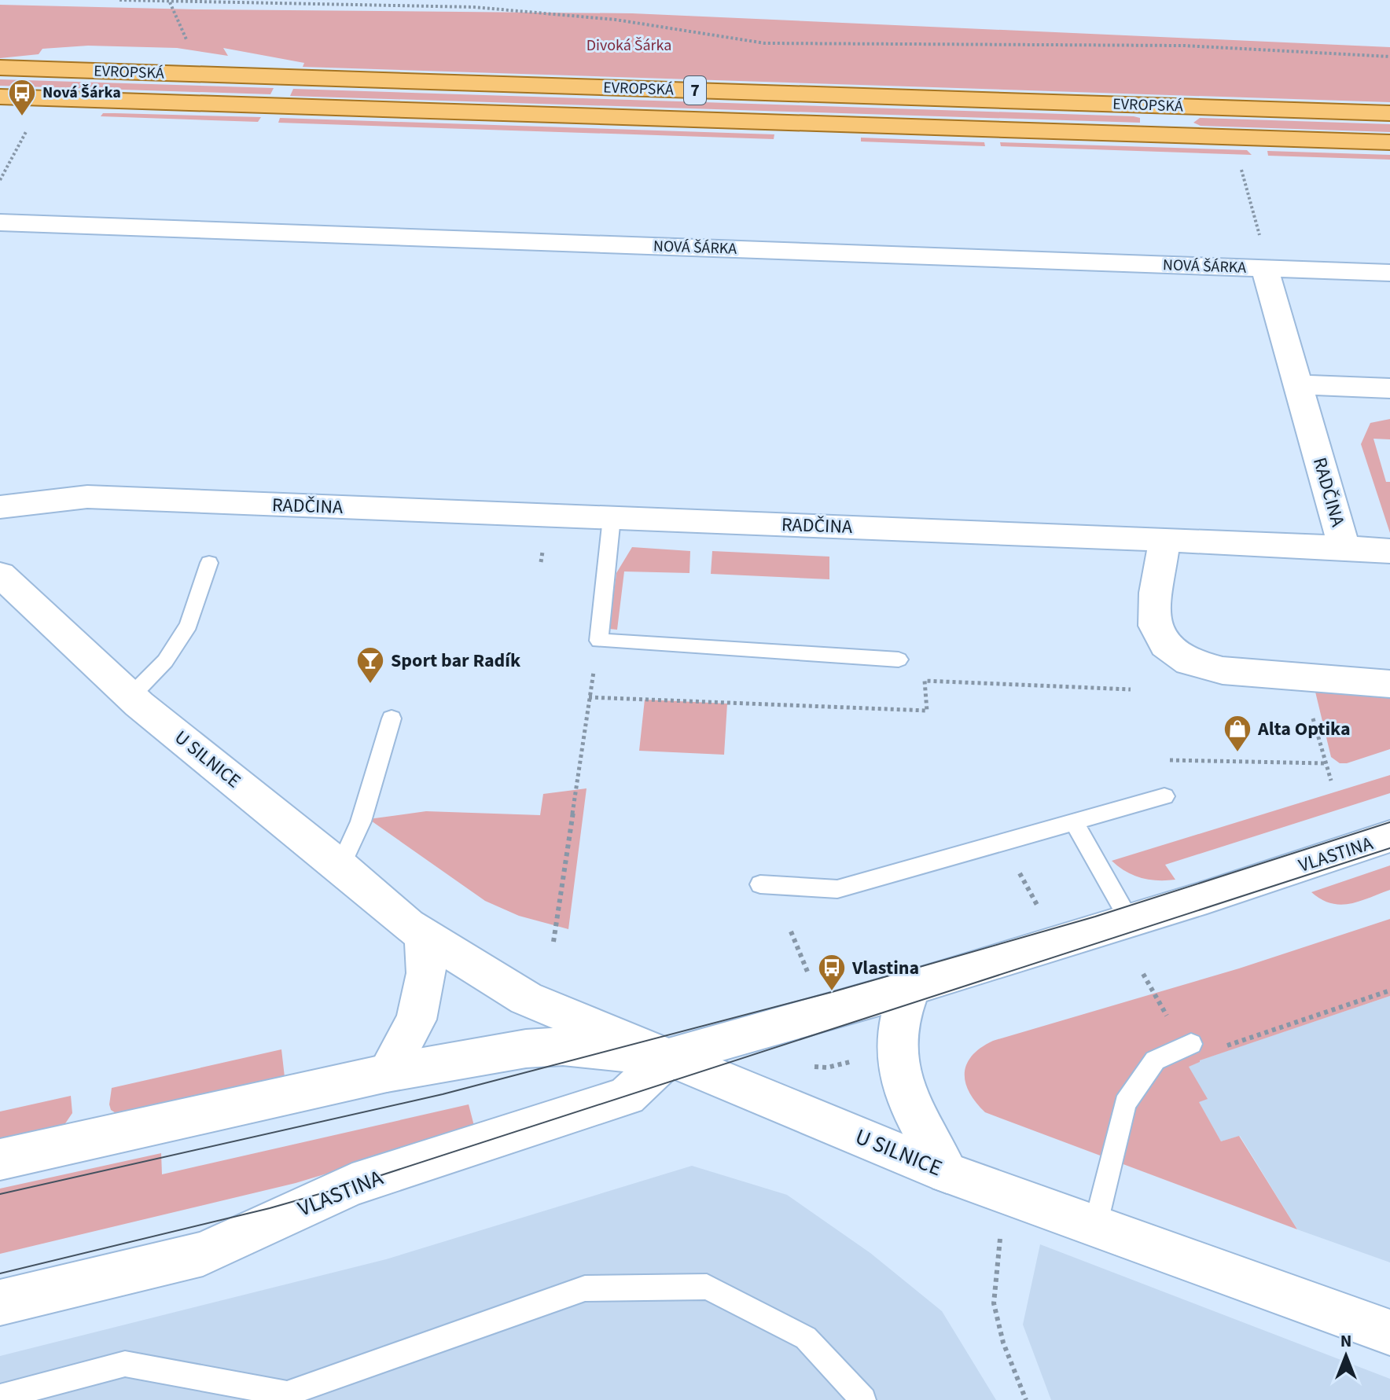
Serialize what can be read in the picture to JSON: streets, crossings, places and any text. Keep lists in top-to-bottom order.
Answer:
{
  "streets": {
    "main road": ["EVROPSKÁ", "7"],
    "street": [
      "NOVÁ ŠÁRKA",
      "RADČINA",
      "U SILNICE",
      "VLASTINA"
    ]
  },
  "crossings": [
    ["NOVÁ ŠÁRKA", "RADČINA"],
    ["U SILNICE", "VLASTINA"]
  ],
  "parks": ["Divoká Šárka"],
  "places": {
    "bus stop": ["Nová Šárka", "Vlastina"],
    "bar": ["Sport bar Radík"],
    "shop": ["Alta Optika"]
  },
  "north": "top"
}
